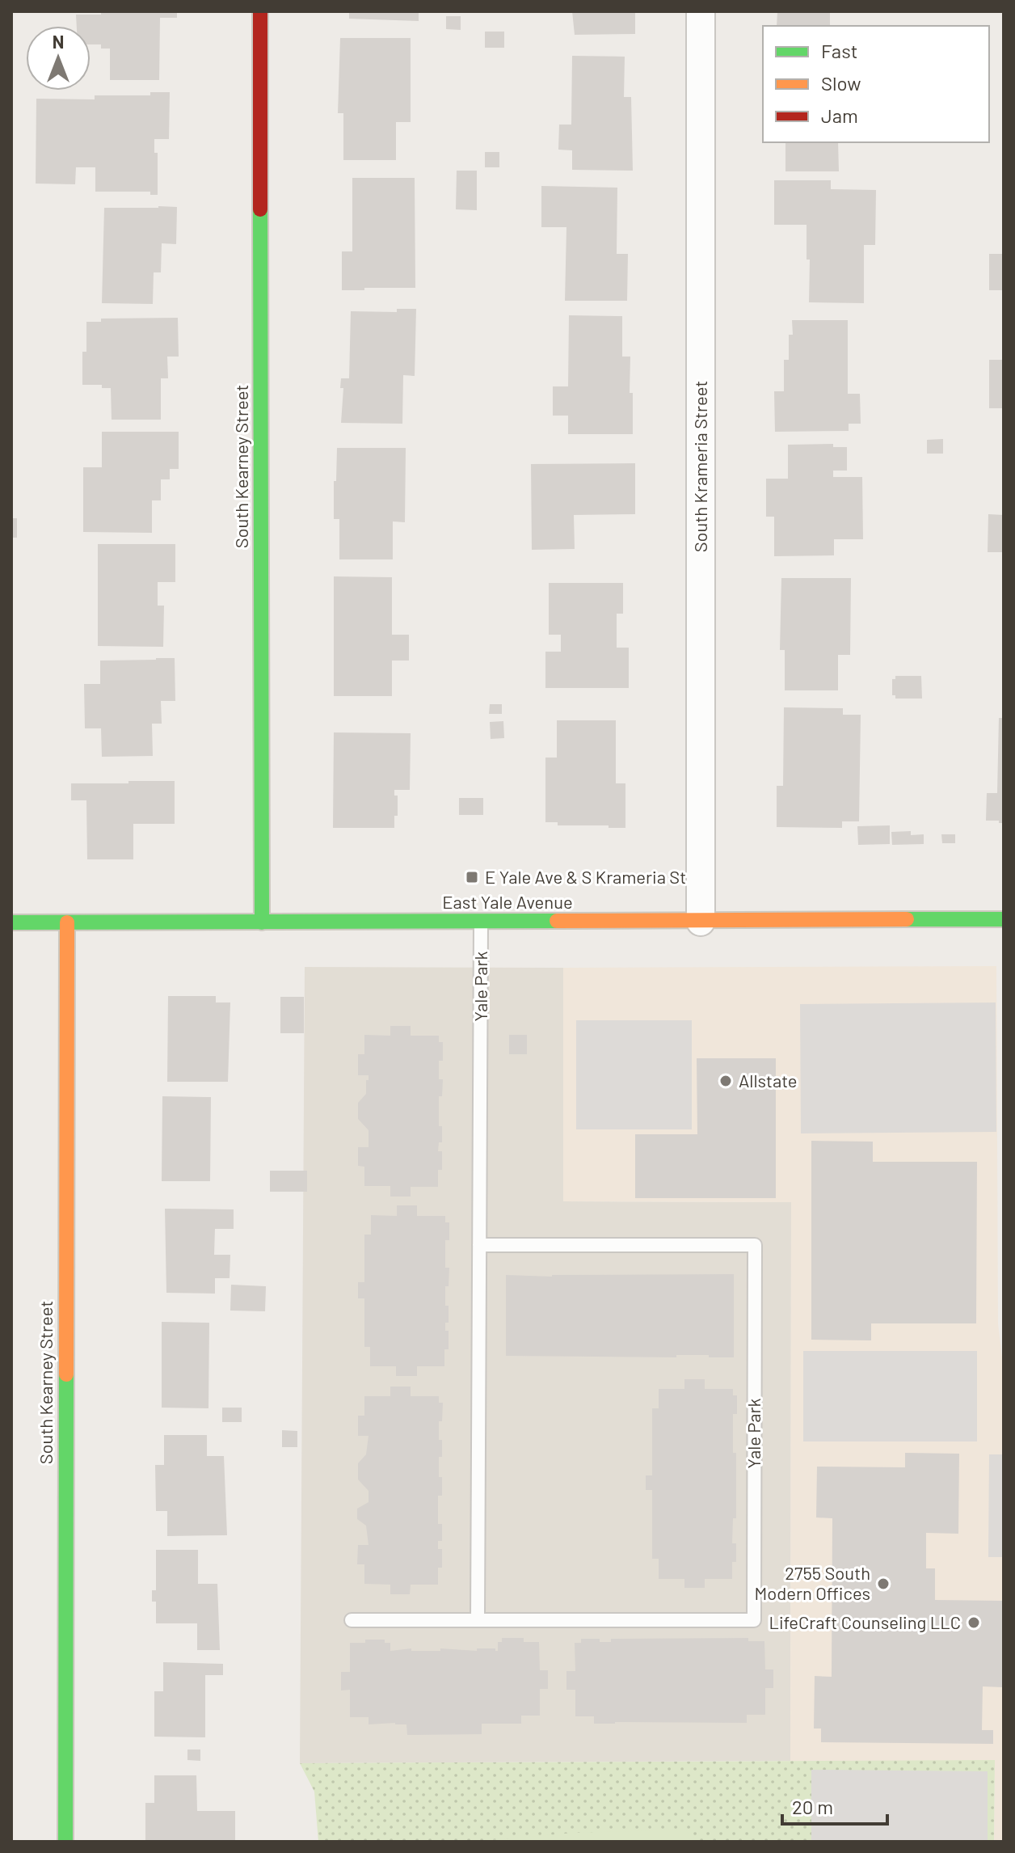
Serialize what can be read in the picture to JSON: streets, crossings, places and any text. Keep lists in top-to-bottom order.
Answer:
{
  "streets": {
    "street": ["South Kearney Street", "South Krameria Street", "East Yale Avenue"],
    "lane": ["Yale Park"]
  },
  "crossings": [
    ["South Kearney Street", "East Yale Avenue"],
    ["South Krameria Street", "East Yale Avenue"],
    ["East Yale Avenue", "Yale Park"]
  ],
  "places": {
    "transit": ["E Yale Ave & S Krameria St"],
    "other": ["Allstate", "2755 South Modern Offices", "LifeCraft Counseling LLC"]
  },
  "legend": ["Fast", "Slow", "Jam"],
  "scale_bar": "20 m",
  "north": "top"
}
